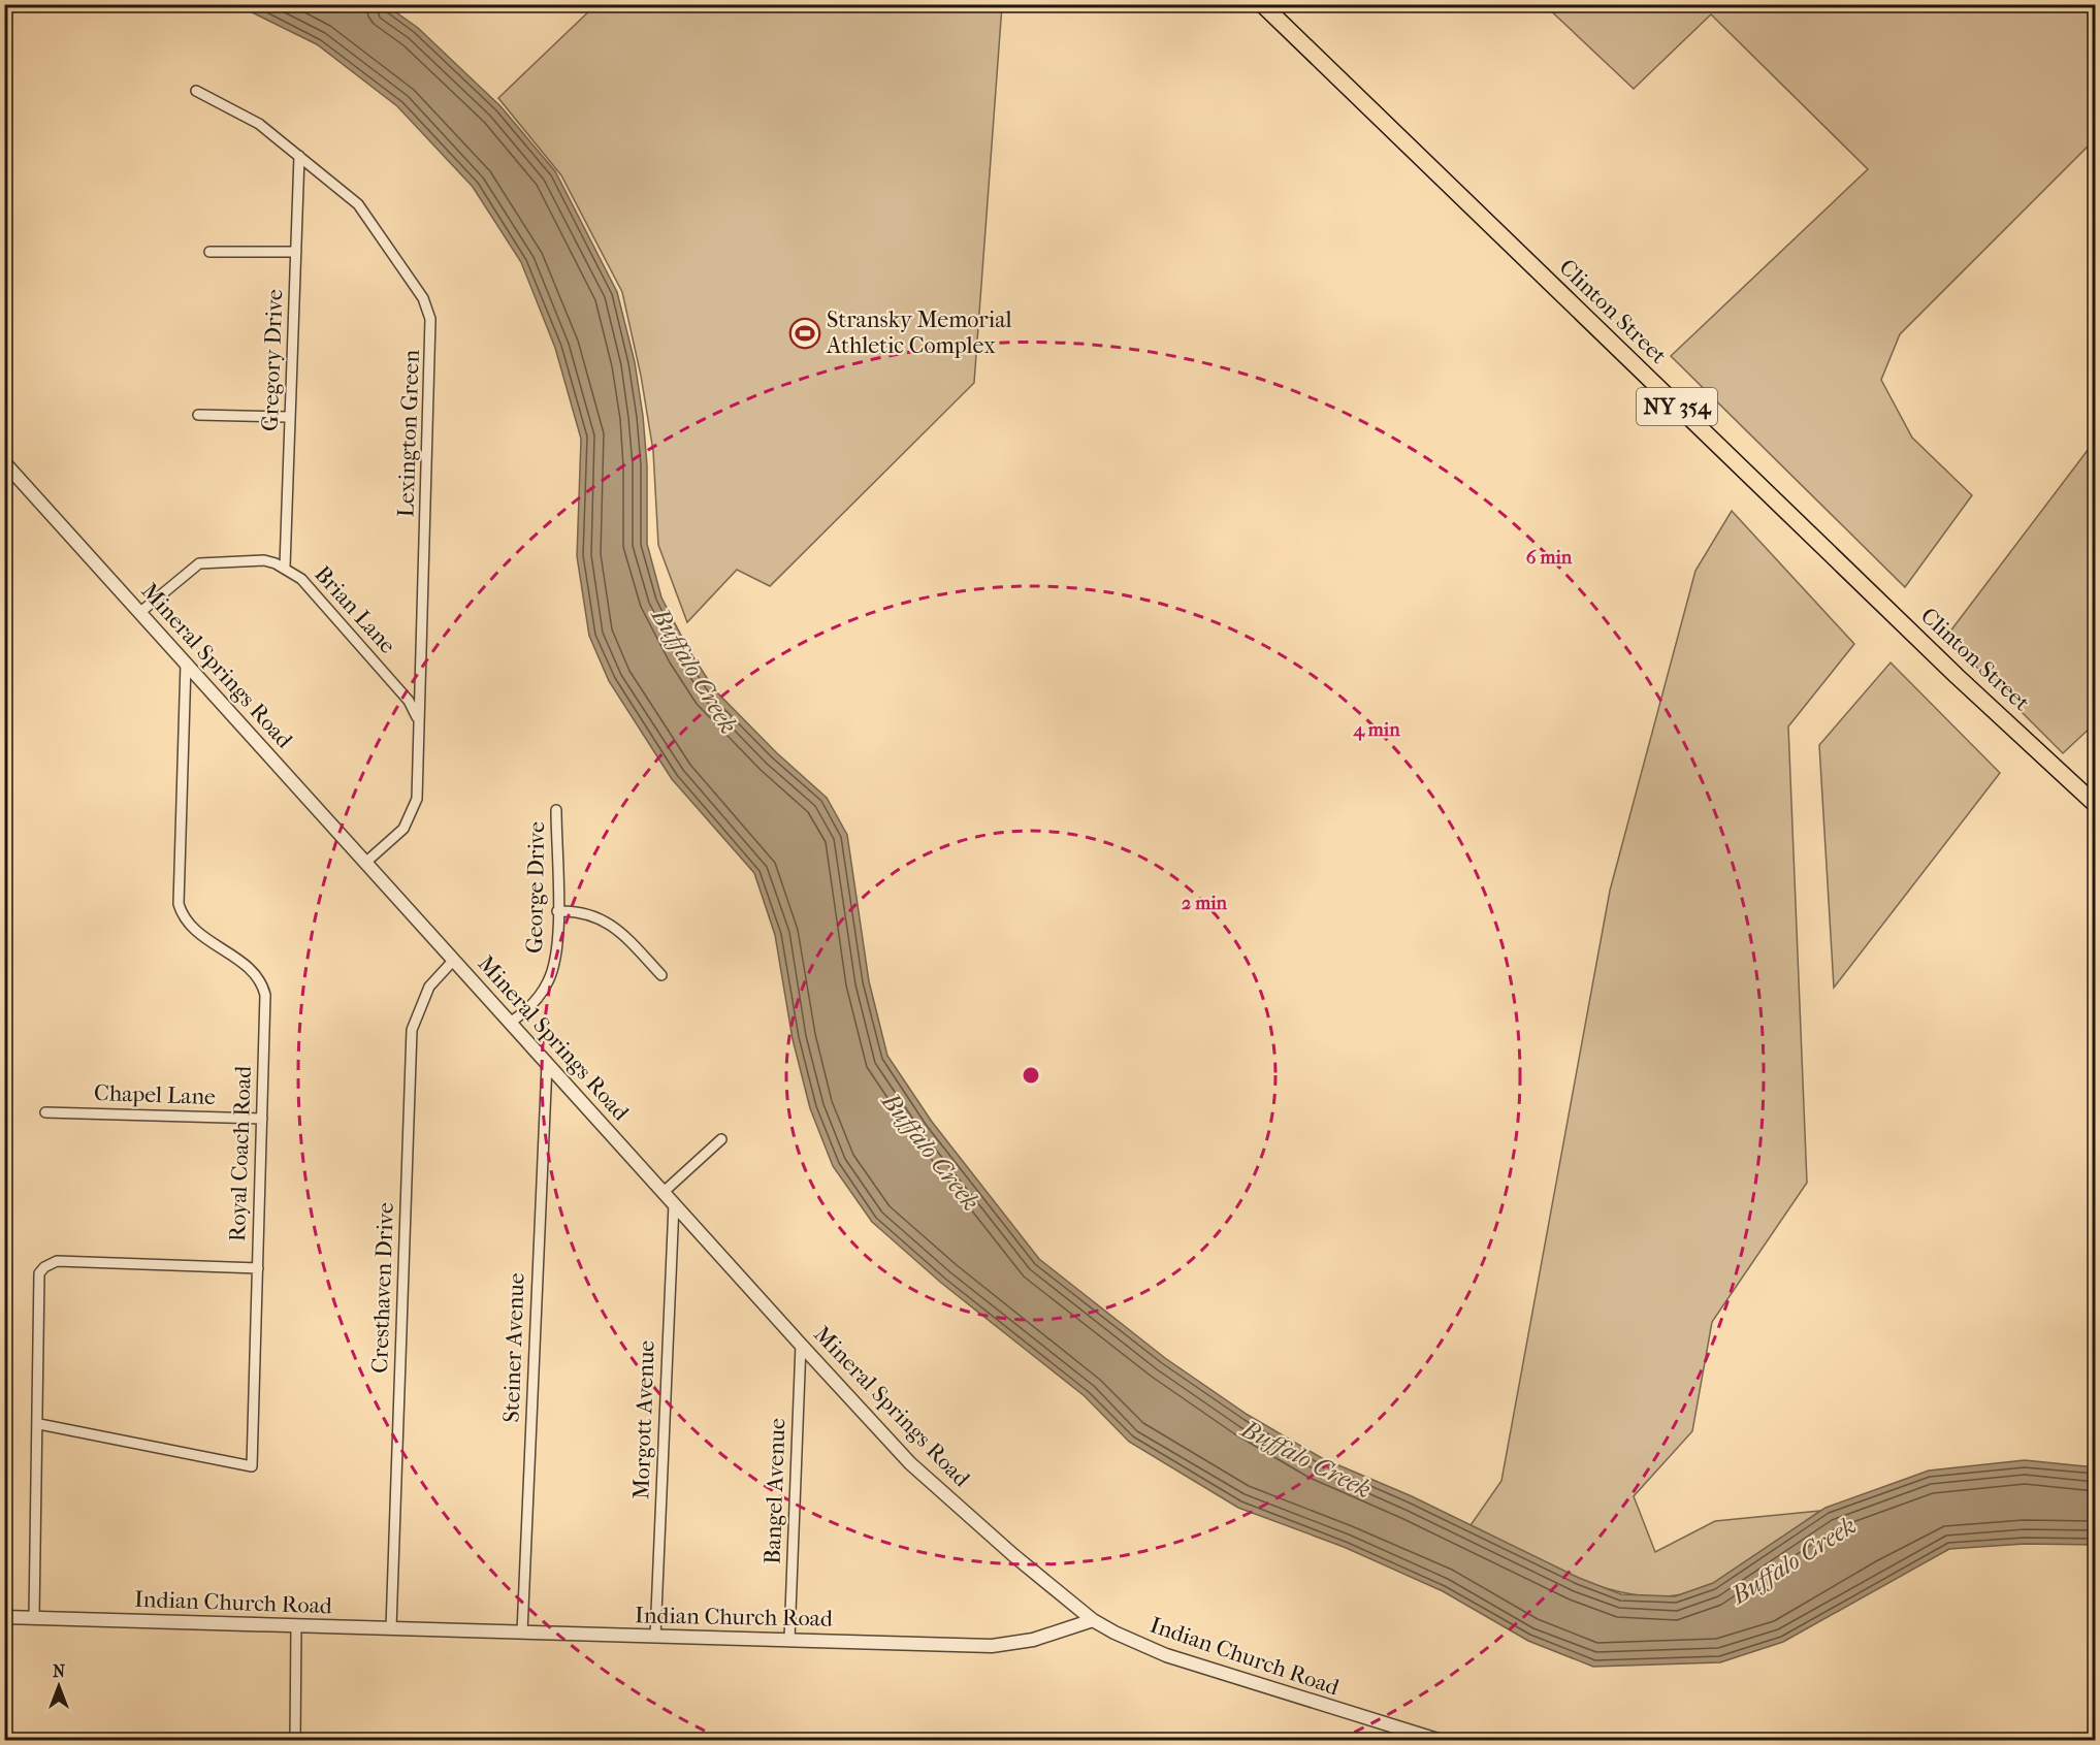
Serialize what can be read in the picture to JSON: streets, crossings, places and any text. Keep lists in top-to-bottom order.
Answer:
{
  "streets": {
    "main road": ["Clinton Street", "NY 354"],
    "street": [
      "Gregory Drive",
      "Lexington Green",
      "Brian Lane",
      "Mineral Springs Road",
      "George Drive",
      "Chapel Lane",
      "Royal Coach Road",
      "Cresthaven Drive",
      "Steiner Avenue",
      "Morgott Avenue",
      "Bangel Avenue",
      "Indian Church Road"
    ]
  },
  "crossings": [
    ["Gregory Drive", "Lexington Green"],
    ["Gregory Drive", "Brian Lane"],
    ["Lexington Green", "Brian Lane"],
    ["Lexington Green", "Mineral Springs Road"],
    ["Brian Lane", "Mineral Springs Road"],
    ["Mineral Springs Road", "George Drive"],
    ["Mineral Springs Road", "Royal Coach Road"],
    ["Mineral Springs Road", "Cresthaven Drive"],
    ["Mineral Springs Road", "Steiner Avenue"],
    ["Mineral Springs Road", "Morgott Avenue"],
    ["Mineral Springs Road", "Bangel Avenue"],
    ["Mineral Springs Road", "Indian Church Road"],
    ["Chapel Lane", "Royal Coach Road"],
    ["Cresthaven Drive", "Indian Church Road"],
    ["Steiner Avenue", "Indian Church Road"],
    ["Morgott Avenue", "Indian Church Road"],
    ["Bangel Avenue", "Indian Church Road"]
  ],
  "water": ["Buffalo Creek"],
  "places": {
    "sports": ["Stransky Memorial Athletic Complex"]
  },
  "north": "top",
  "rings": ["6 min", "4 min", "2 min"]
}
